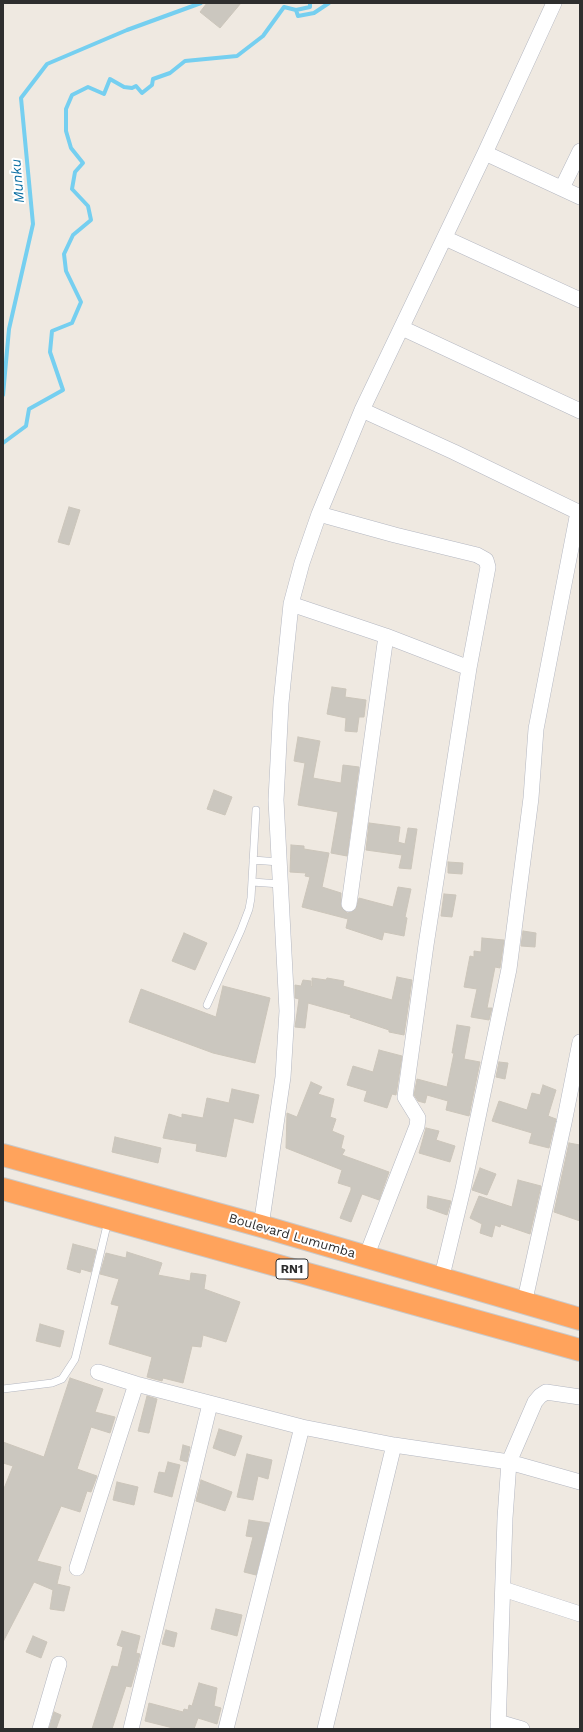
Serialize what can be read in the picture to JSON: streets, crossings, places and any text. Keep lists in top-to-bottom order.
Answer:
{
  "streets": {
    "highway": ["Boulevard Lumumba", "RN1"]
  },
  "water": ["Munku"]
}
